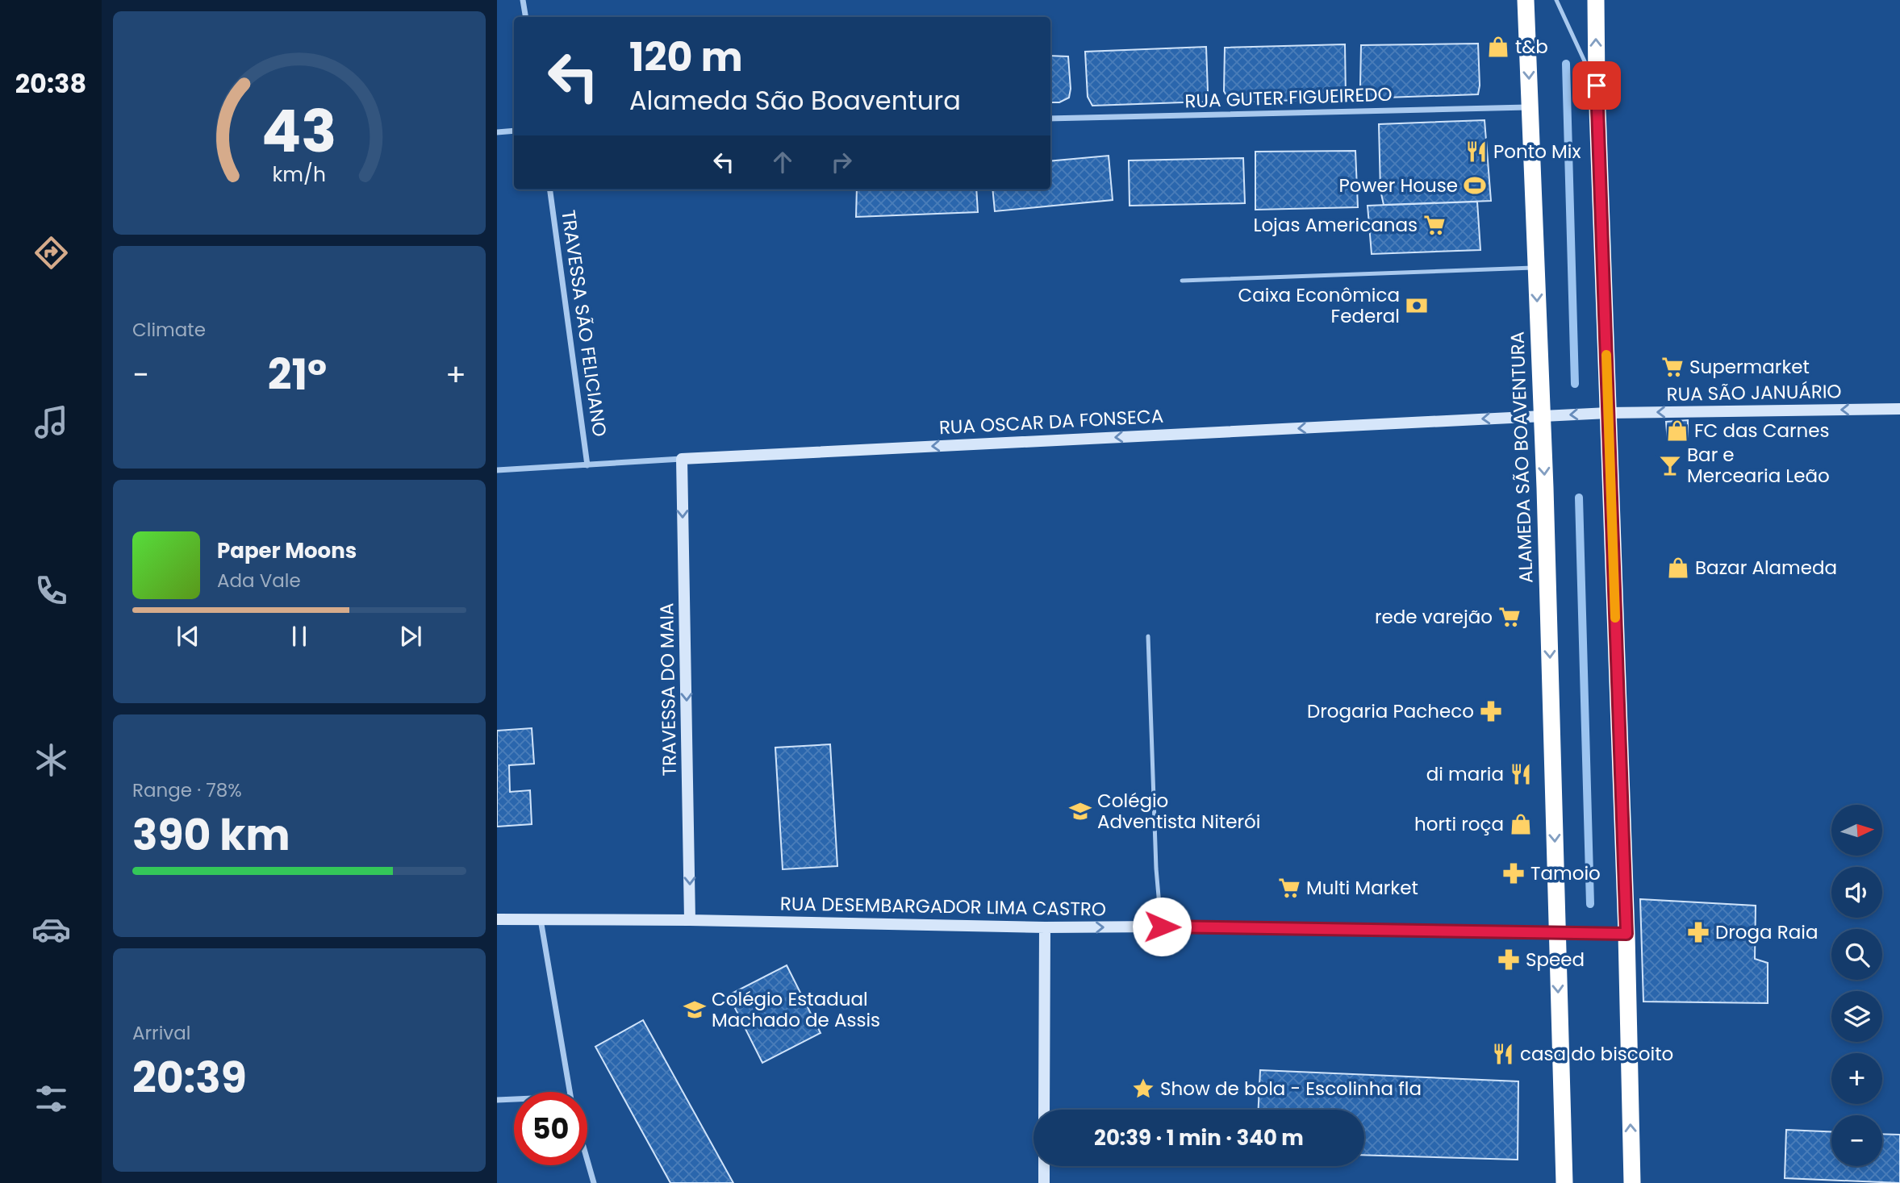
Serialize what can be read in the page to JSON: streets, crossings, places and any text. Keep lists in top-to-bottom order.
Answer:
{
  "streets": {
    "highway": ["ALAMEDA SÃO BOAVENTURA"],
    "street": [
      "RUA GUTER FIGUEIREDO",
      "TRAVESSA SÃO FELICIANO",
      "RUA SÃO JANUÁRIO",
      "RUA OSCAR DA FONSECA",
      "TRAVESSA DO MAIA",
      "RUA DESEMBARGADOR LIMA CASTRO"
    ]
  },
  "crossings": [
    ["RUA GUTER FIGUEIREDO", "ALAMEDA SÃO BOAVENTURA"],
    ["TRAVESSA SÃO FELICIANO", "RUA OSCAR DA FONSECA"],
    ["RUA SÃO JANUÁRIO", "RUA OSCAR DA FONSECA"],
    ["RUA OSCAR DA FONSECA", "ALAMEDA SÃO BOAVENTURA"],
    ["RUA OSCAR DA FONSECA", "TRAVESSA DO MAIA"],
    ["ALAMEDA SÃO BOAVENTURA", "RUA DESEMBARGADOR LIMA CASTRO"],
    ["TRAVESSA DO MAIA", "RUA DESEMBARGADOR LIMA CASTRO"]
  ],
  "one_way": ["RUA SÃO JANUÁRIO", "RUA OSCAR DA FONSECA", "TRAVESSA DO MAIA"],
  "places": {
    "shop": [
      "t&b",
      "FC das Carnes",
      "Bazar Alameda",
      "horti roça"
    ],
    "restaurant": ["Ponto Mix", "di maria", "casa do biscoito"],
    "sports": ["Power House"],
    "supermarket": [
      "Lojas Americanas",
      "Supermarket",
      "rede varejão",
      "Multi Market"
    ],
    "bank": ["Caixa Econômica Federal"],
    "bar": ["Bar e Mercearia Leão"],
    "pharmacy": [
      "Drogaria Pacheco",
      "Tamoio",
      "Droga Raia",
      "Speed"
    ],
    "school or university": ["Colégio Adventista Niterói", "Colégio Estadual Machado de Assis"],
    "place": ["Show de bola - Escolinha fla"]
  },
  "north": "right",
  "page": {
    "tabs": "20:38",
    "turn": ["120 m", "Alameda São Boaventura"],
    "tile": [
      "Climate",
      ["Range · 78%", "390 km"],
      ["Arrival", "20:39"]
    ],
    "heat": ["−", "21°", "+"],
    "song": ["Paper Moons", "Ada Vale"],
    "map_buttons": ["+", "−"],
    "limit": "50",
    "trip": "20:39 · 1 min · 340 m",
    "gauge": ["43", "km/h"]
  }
}
